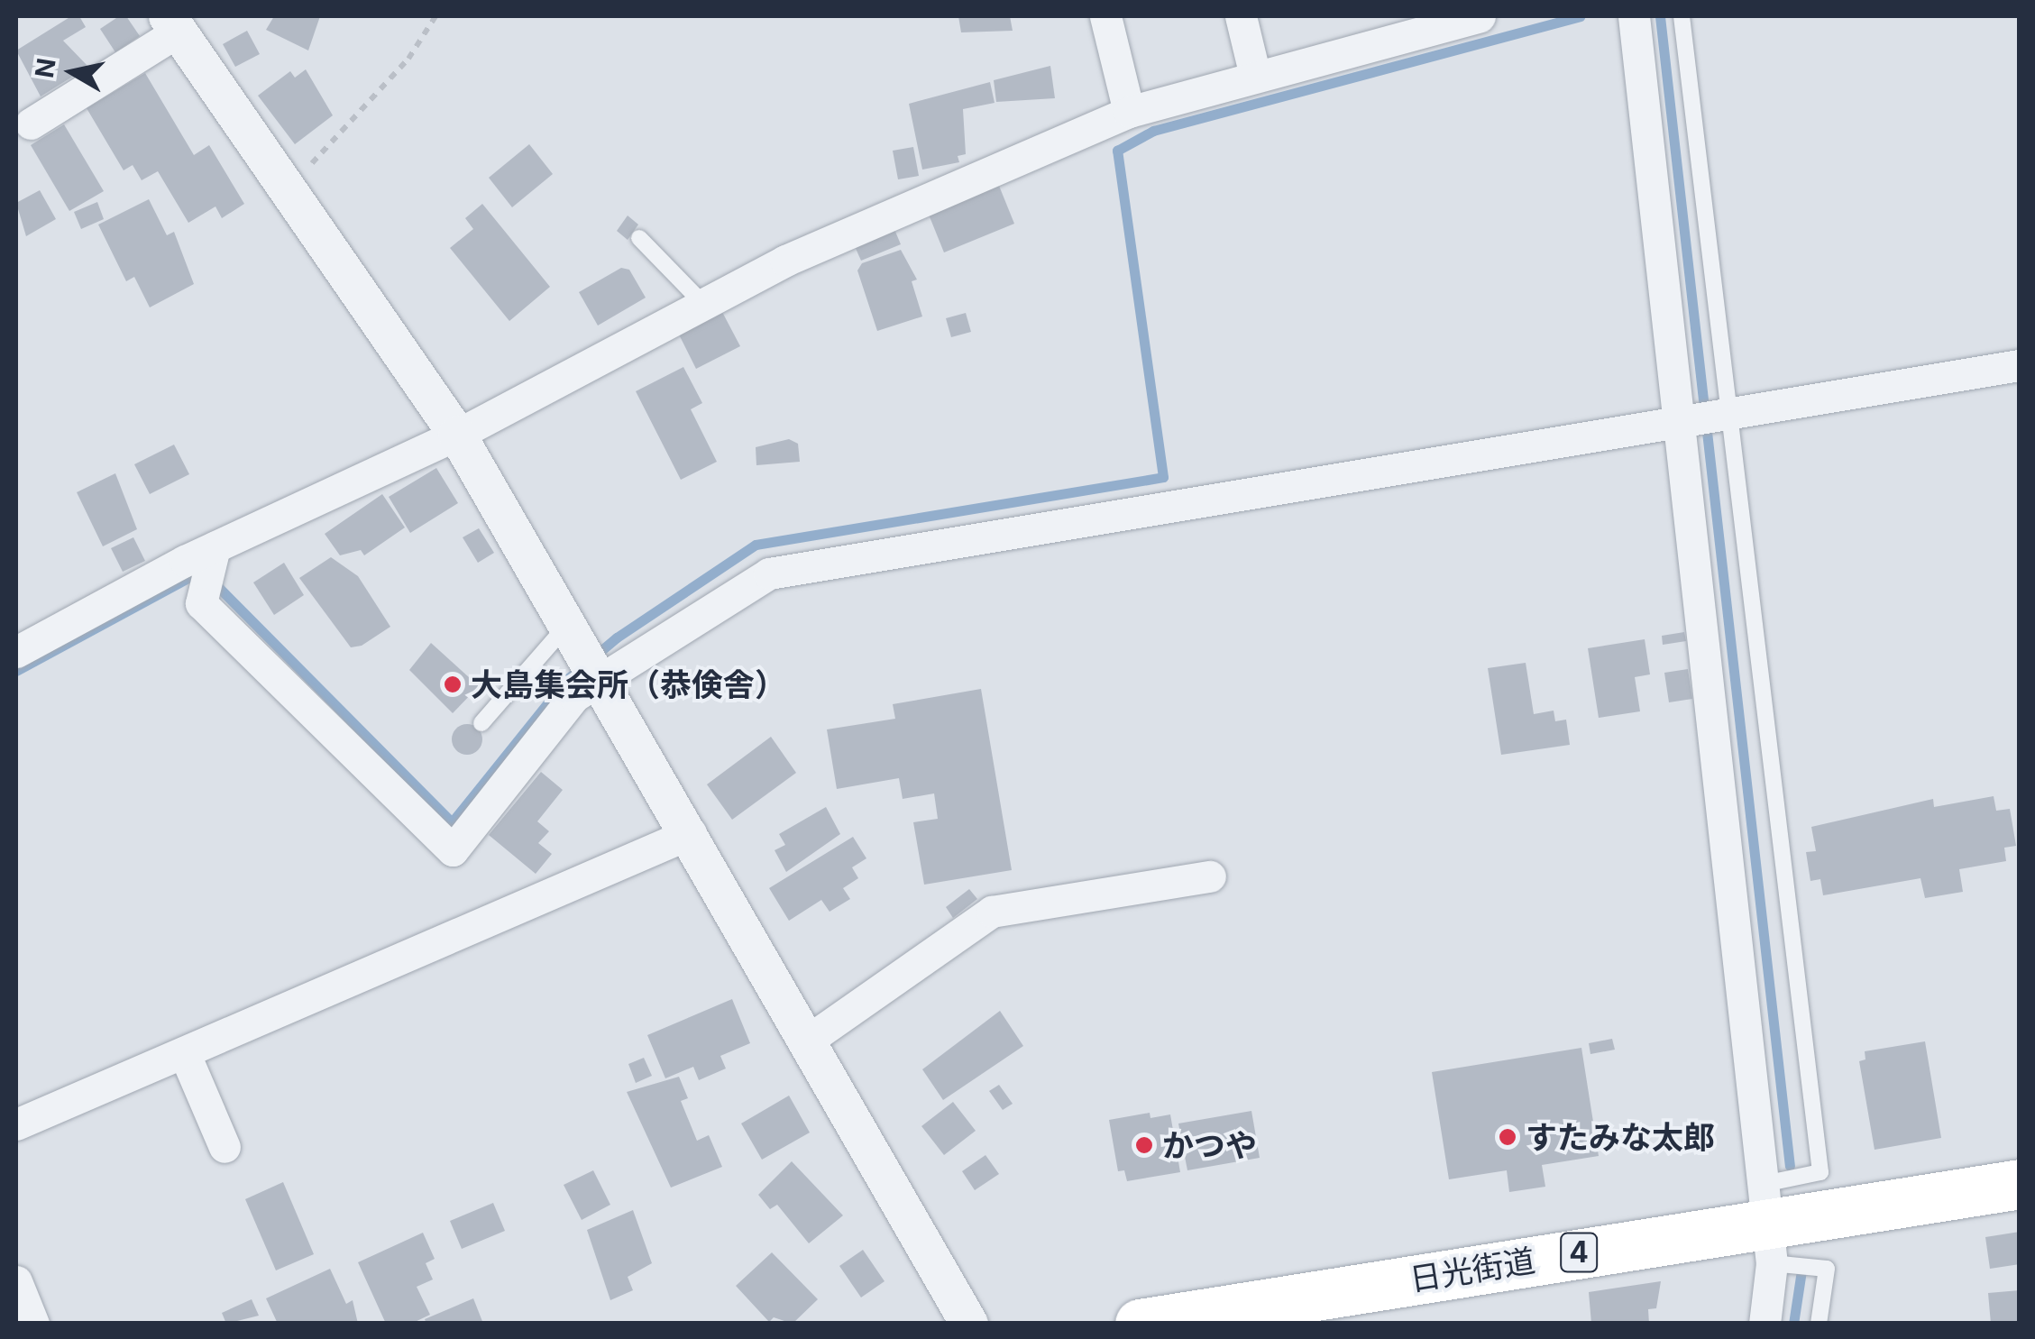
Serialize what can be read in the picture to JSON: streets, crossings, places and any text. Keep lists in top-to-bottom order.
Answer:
{
  "streets": {
    "highway": ["4", "日光街道"]
  },
  "places": ["大島集会所（恭倹舎）", "すたみな太郎", "かつや"],
  "north": "left"
}
